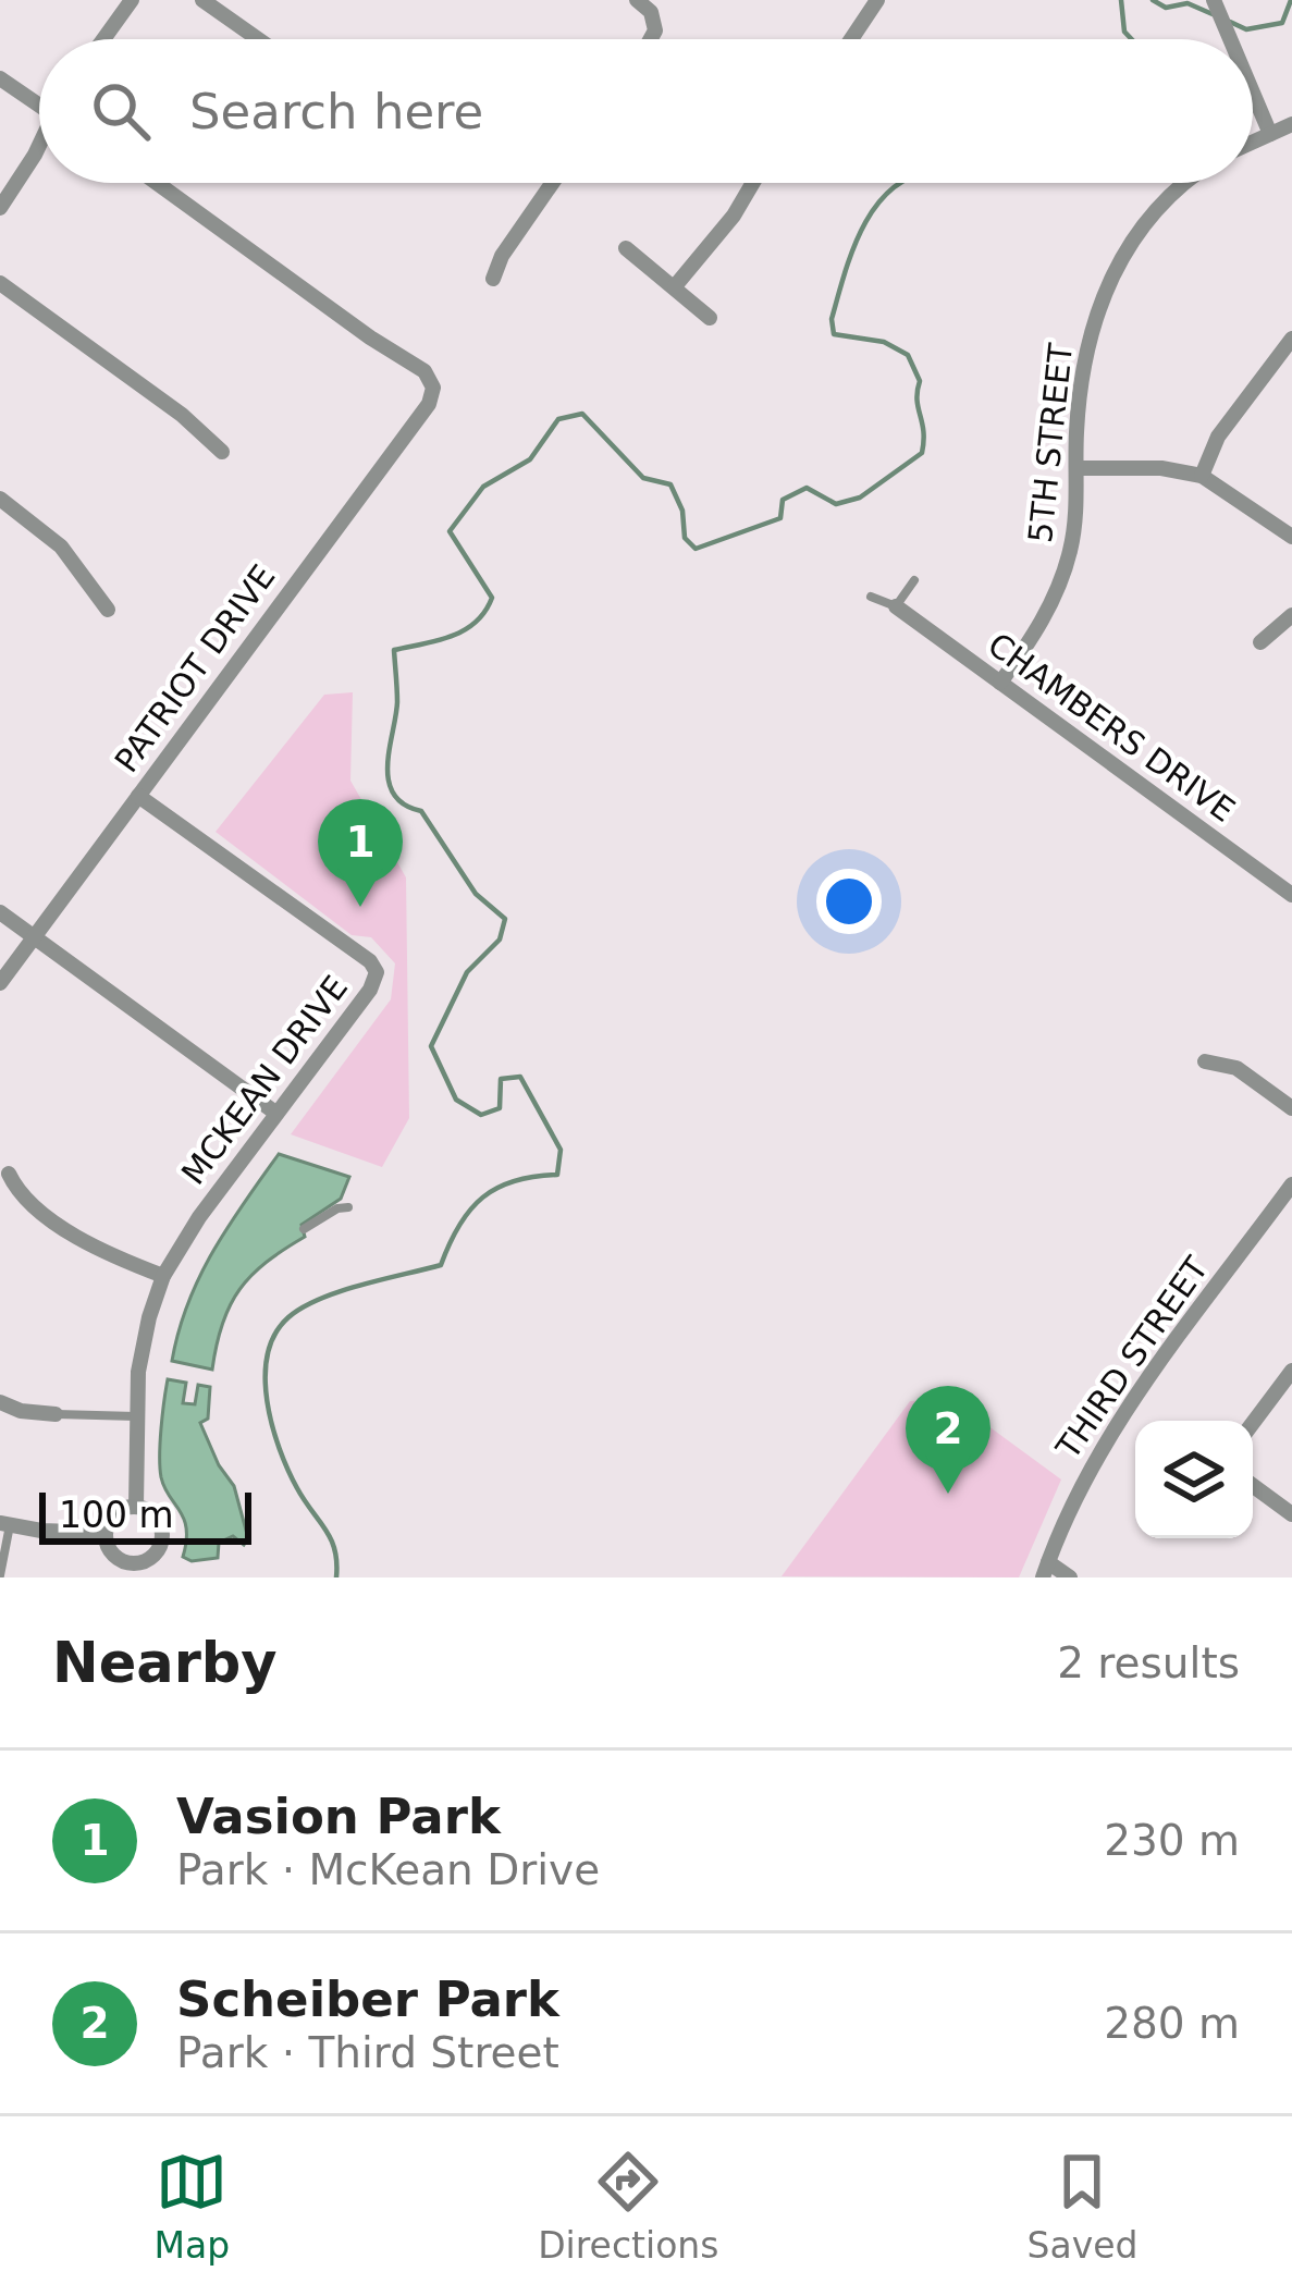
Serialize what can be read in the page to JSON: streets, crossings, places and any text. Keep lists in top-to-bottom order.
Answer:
{
  "streets": {
    "street": [
      "5TH STREET",
      "PATRIOT DRIVE",
      "CHAMBERS DRIVE",
      "MCKEAN DRIVE",
      "THIRD STREET"
    ]
  },
  "crossings": [
    ["5TH STREET", "CHAMBERS DRIVE"],
    ["PATRIOT DRIVE", "MCKEAN DRIVE"]
  ],
  "scale_bar": "100 m",
  "page": {
    "search": "Search here",
    "pins": ["1", "2"],
    "scale": "100 m",
    "heading": ["Nearby", "2 results"],
    "list": [
      {
        "mark": "1",
        "name": "Vasion Park",
        "note": "Park · McKean Drive",
        "value": "230 m"
      },
      {
        "mark": "2",
        "name": "Scheiber Park",
        "note": "Park · Third Street",
        "value": "280 m"
      }
    ],
    "nav": ["Map", "Directions", "Saved"]
  }
}
